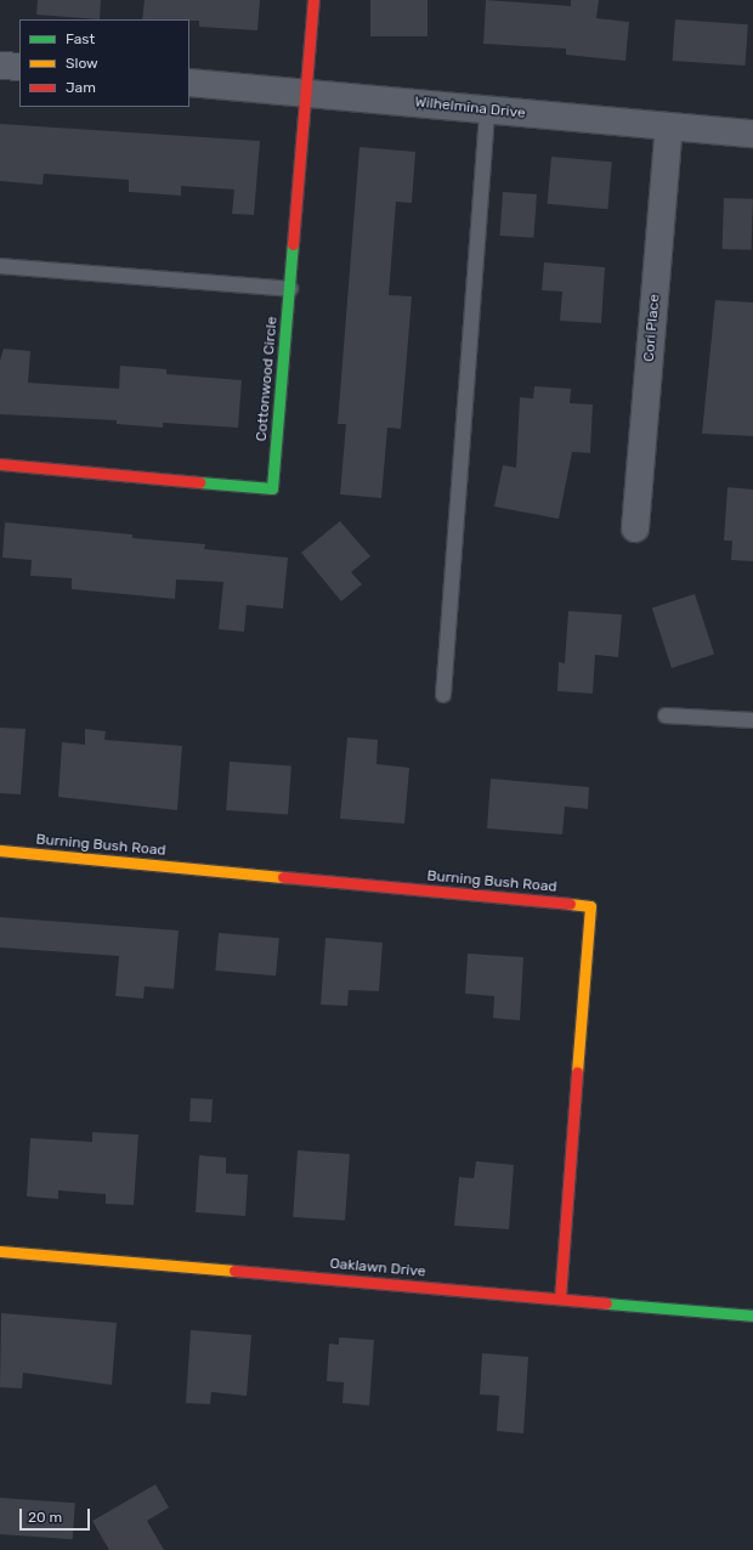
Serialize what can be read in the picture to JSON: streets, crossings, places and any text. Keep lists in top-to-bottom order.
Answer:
{
  "streets": {
    "street": [
      "Wilhelmina Drive",
      "Cori Place",
      "Cottonwood Circle",
      "Burning Bush Road",
      "Oaklawn Drive"
    ]
  },
  "crossings": [
    ["Wilhelmina Drive", "Cori Place"],
    ["Wilhelmina Drive", "Cottonwood Circle"],
    ["Burning Bush Road", "Oaklawn Drive"]
  ],
  "legend": ["Fast", "Slow", "Jam"],
  "scale_bar": "20 m"
}
